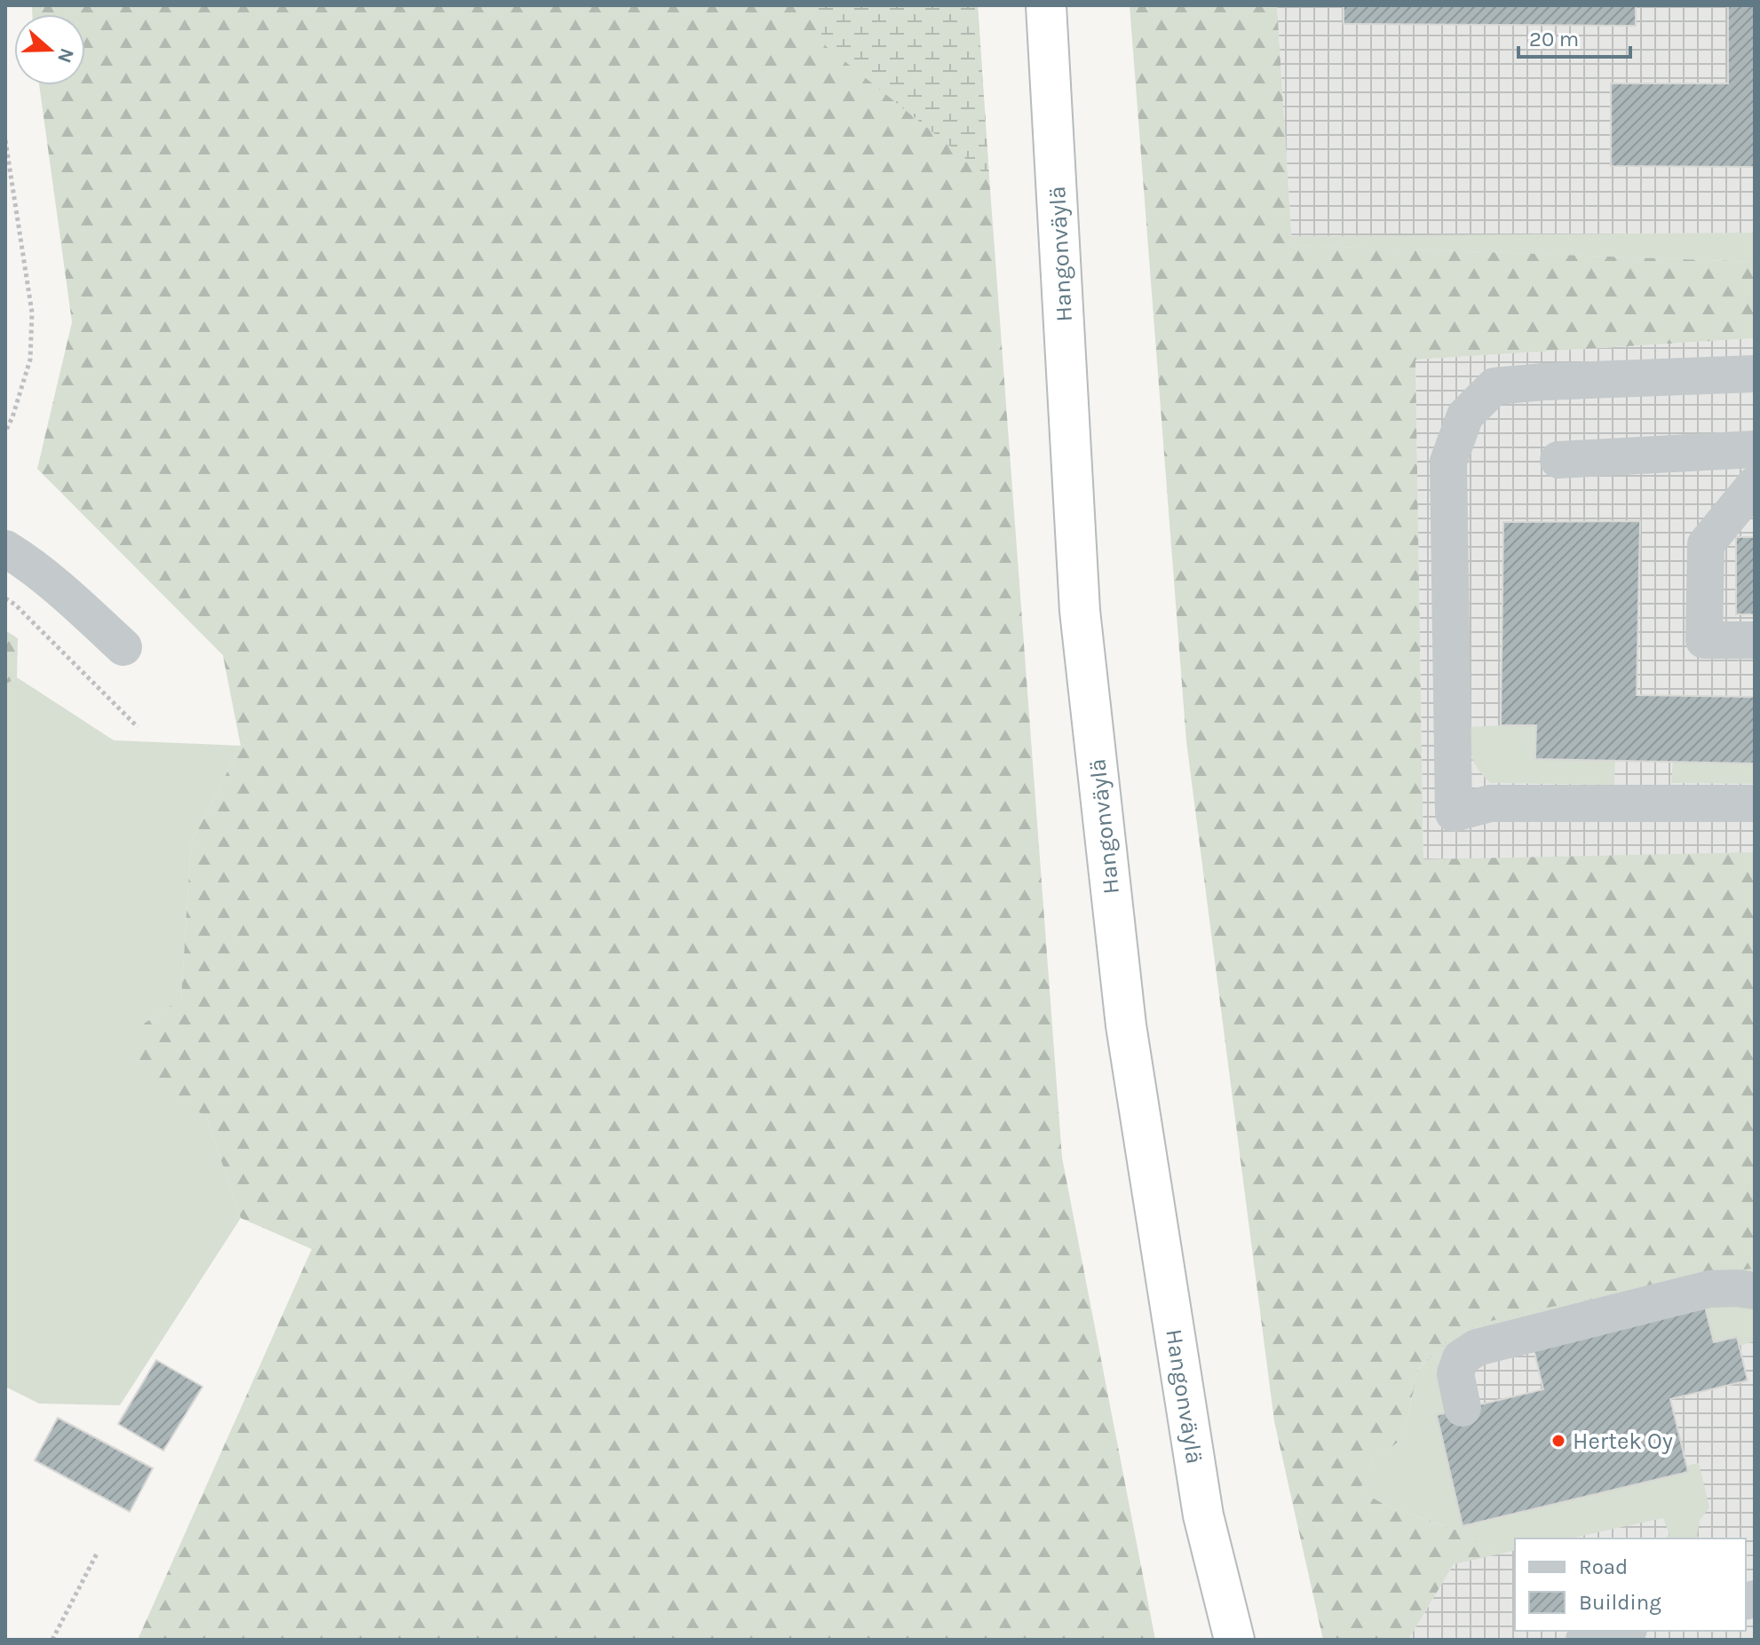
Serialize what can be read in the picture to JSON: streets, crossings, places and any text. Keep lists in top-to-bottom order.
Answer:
{
  "streets": {
    "highway": ["Hangonväylä"]
  },
  "places": ["Hertek Oy"],
  "legend": ["Road", "Building"],
  "scale_bar": "20 m",
  "north": "right"
}
